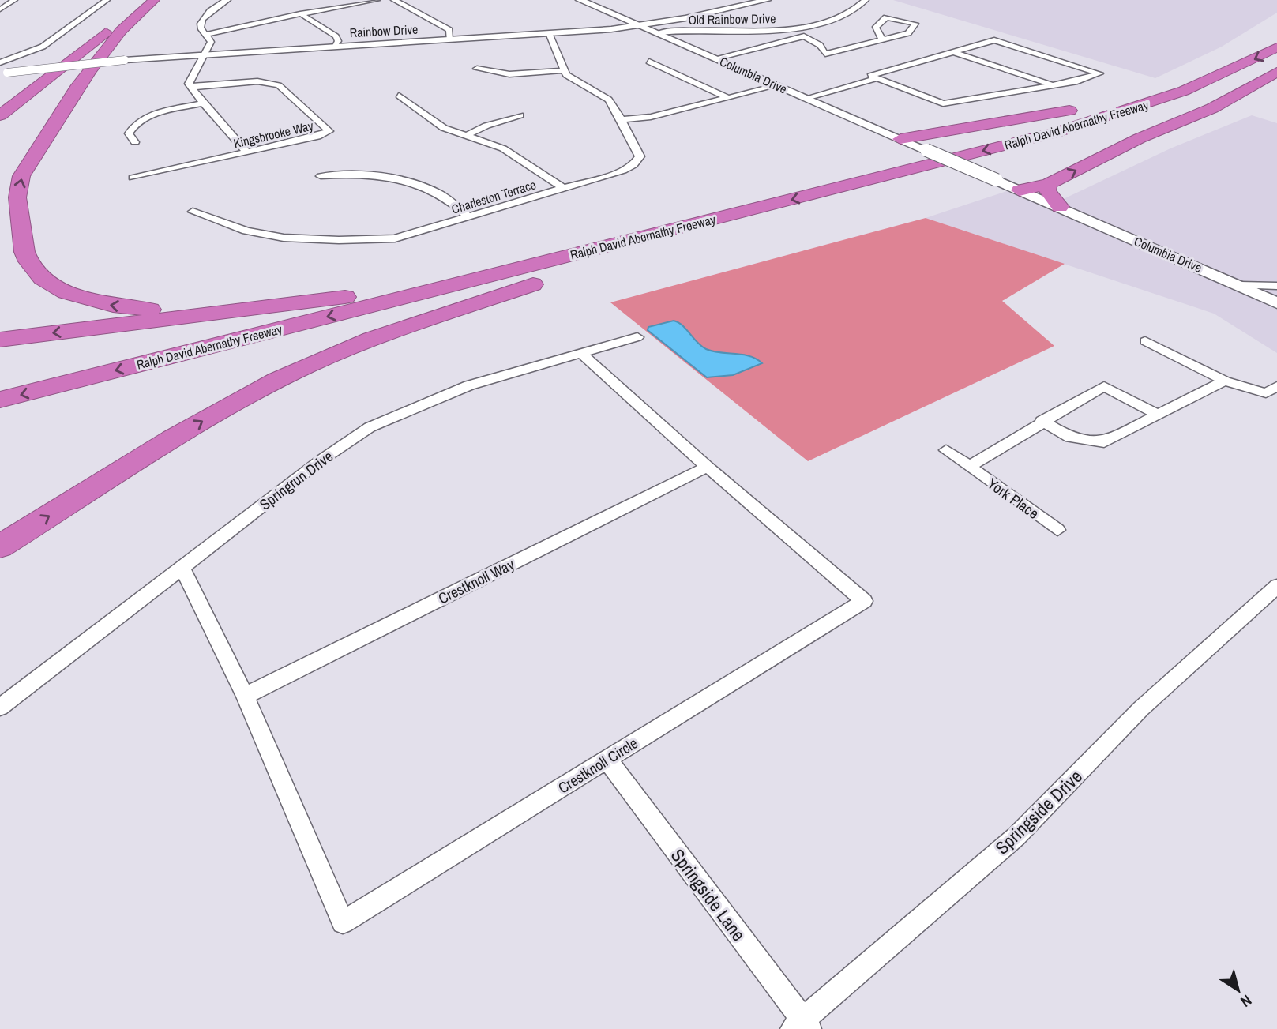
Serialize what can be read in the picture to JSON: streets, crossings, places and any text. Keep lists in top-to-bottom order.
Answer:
{
  "streets": {
    "highway": ["Ralph David Abernathy Freeway"],
    "main road": ["Columbia Drive"],
    "street": [
      "Old Rainbow Drive",
      "Rainbow Drive",
      "Kingsbrooke Way",
      "Charleston Terrace",
      "Springrun Drive",
      "York Place",
      "Crestknoll Way",
      "Crestknoll Circle",
      "Springside Drive",
      "Springside Lane"
    ]
  },
  "crossings": [
    ["Old Rainbow Drive", "Columbia Drive"],
    ["Rainbow Drive", "Columbia Drive"],
    ["Springrun Drive", "Crestknoll Circle"],
    ["Crestknoll Way", "Crestknoll Circle"],
    ["Crestknoll Circle", "Springside Lane"],
    ["Springside Drive", "Springside Lane"]
  ],
  "north": "bottom right"
}
